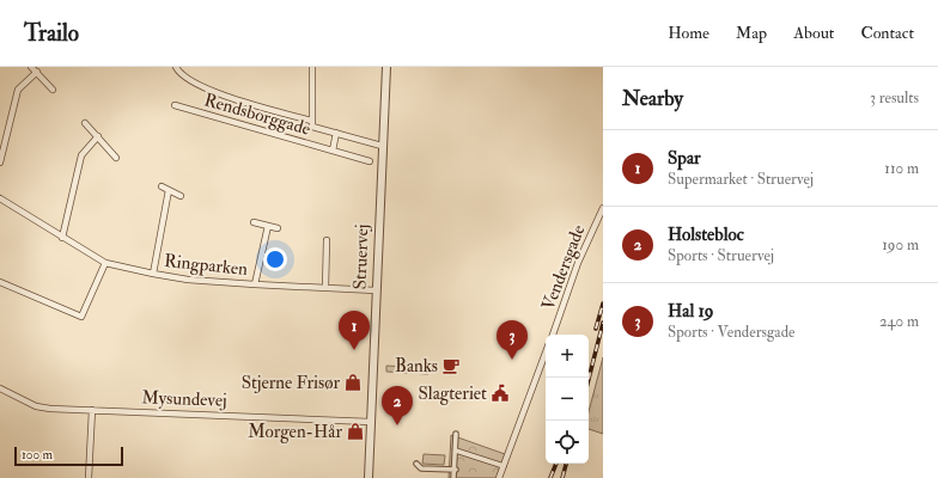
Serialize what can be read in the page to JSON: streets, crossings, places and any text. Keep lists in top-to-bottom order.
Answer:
{
  "streets": {
    "street": [
      "Rendsborggade",
      "Struervej",
      "Ringparken",
      "Vendersgade",
      "Mysundevej"
    ]
  },
  "crossings": [
    ["Rendsborggade", "Struervej"],
    ["Struervej", "Ringparken"],
    ["Struervej", "Mysundevej"]
  ],
  "places": {
    "cafe": ["Banks"],
    "shop": ["Stjerne Frisør", "Morgen-Hår"],
    "public building": ["Slagteriet"]
  },
  "scale_bar": "100 m",
  "page": {
    "header": "Trailo",
    "nav": [
      "Home",
      "Map",
      "About",
      "Contact"
    ],
    "heading": ["Nearby", "3 results"],
    "list": [
      {
        "mark": "1",
        "name": "Spar",
        "note": "Supermarket · Struervej",
        "value": "110 m"
      },
      {
        "mark": "2",
        "name": "Holstebloc",
        "note": "Sports · Struervej",
        "value": "190 m"
      },
      {
        "mark": "3",
        "name": "Hal 19",
        "note": "Sports · Vendersgade",
        "value": "240 m"
      }
    ],
    "pins": ["1", "3", "2"],
    "map_buttons": ["+", "−"],
    "scale": "100 m"
  }
}
